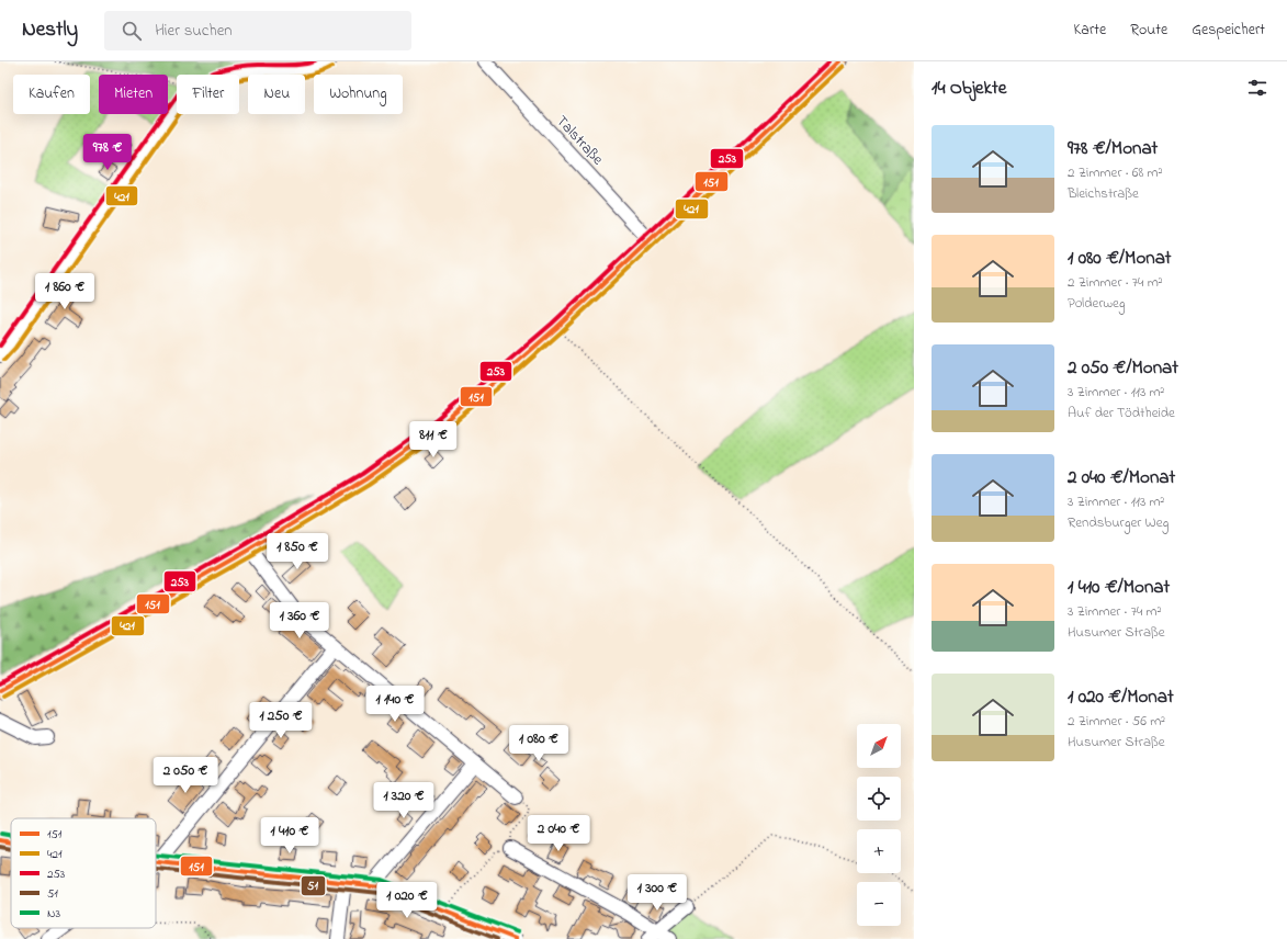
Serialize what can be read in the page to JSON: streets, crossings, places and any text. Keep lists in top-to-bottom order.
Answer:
{
  "streets": {
    "street": ["Talstraße"]
  },
  "lines": [
    "transit line 151",
    "transit line 253",
    "transit line 421",
    "transit line N3",
    "transit line 51"
  ],
  "legend": [
    "151",
    "421",
    "253",
    "51",
    "N3"
  ],
  "north": "top right",
  "page": {
    "header": "Nestly",
    "search": "Hier suchen",
    "nav": ["Karte", "Route", "Gespeichert"],
    "heading": "14 Objekte",
    "chip": [
      "Kaufen",
      "Mieten",
      "Filter",
      "Neu",
      "Wohnung"
    ],
    "list": [
      {
        "name": "978 €/Monat",
        "note": "2 Zimmer · 68 m² · Bleichstraße"
      },
      {
        "name": "1 080 €/Monat",
        "note": "2 Zimmer · 74 m² · Polderweg"
      },
      {
        "name": "2 050 €/Monat",
        "note": "3 Zimmer · 113 m² · Auf der Tödtheide"
      },
      {
        "name": "2 040 €/Monat",
        "note": "3 Zimmer · 113 m² · Rendsburger Weg"
      },
      {
        "name": "1 410 €/Monat",
        "note": "3 Zimmer · 74 m² · Husumer Straße"
      },
      {
        "name": "1 020 €/Monat",
        "note": "2 Zimmer · 56 m² · Husumer Straße"
      }
    ],
    "price": [
      "978 €",
      "1 860 €",
      "811 €",
      "1 850 €",
      "1 360 €",
      "1 140 €",
      "1 250 €",
      "1 080 €",
      "2 050 €",
      "1 320 €",
      "2 040 €",
      "1 410 €",
      "1 300 €",
      "1 020 €"
    ],
    "map_buttons": ["+", "−"]
  }
}
